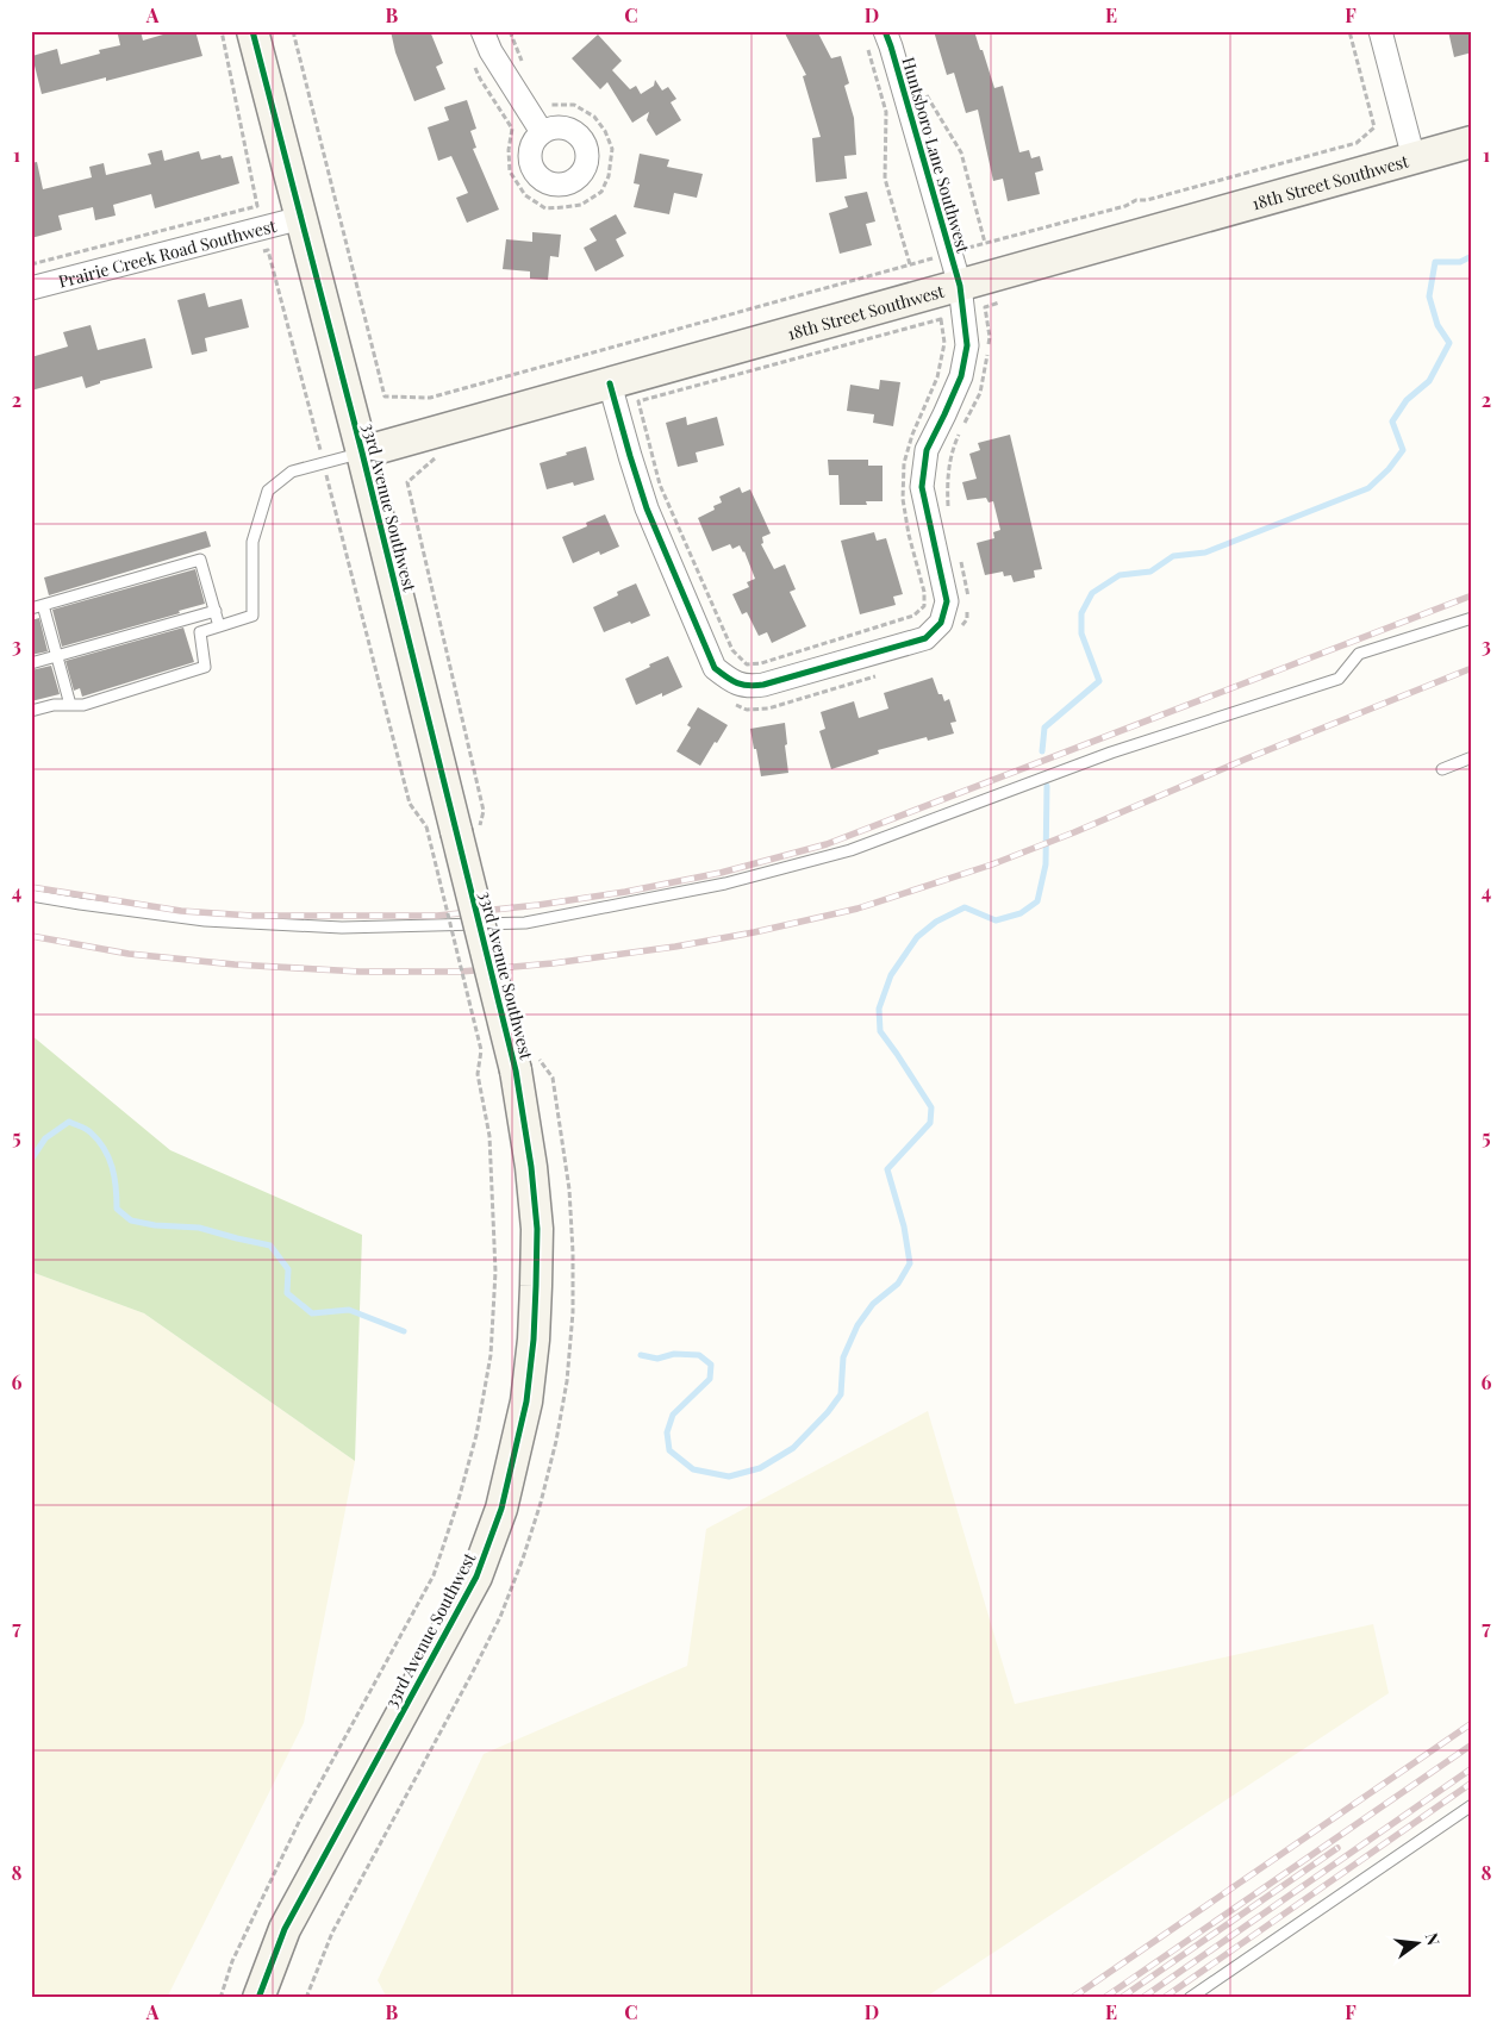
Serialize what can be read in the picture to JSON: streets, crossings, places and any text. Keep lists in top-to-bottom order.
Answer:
{
  "streets": {
    "street": [
      "Huntsboro Lane Southwest",
      "18th Street Southwest",
      "Prairie Creek Road Southwest",
      "33rd Avenue Southwest"
    ]
  },
  "crossings": [
    ["Huntsboro Lane Southwest", "18th Street Southwest"],
    ["18th Street Southwest", "33rd Avenue Southwest"],
    ["Prairie Creek Road Southwest", "33rd Avenue Southwest"]
  ],
  "north": "right",
  "grid": {
    "columns": [
      "A",
      "B",
      "C",
      "D",
      "E",
      "F"
    ],
    "rows": [
      "1",
      "2",
      "3",
      "4",
      "5",
      "6",
      "7",
      "8"
    ]
  }
}
